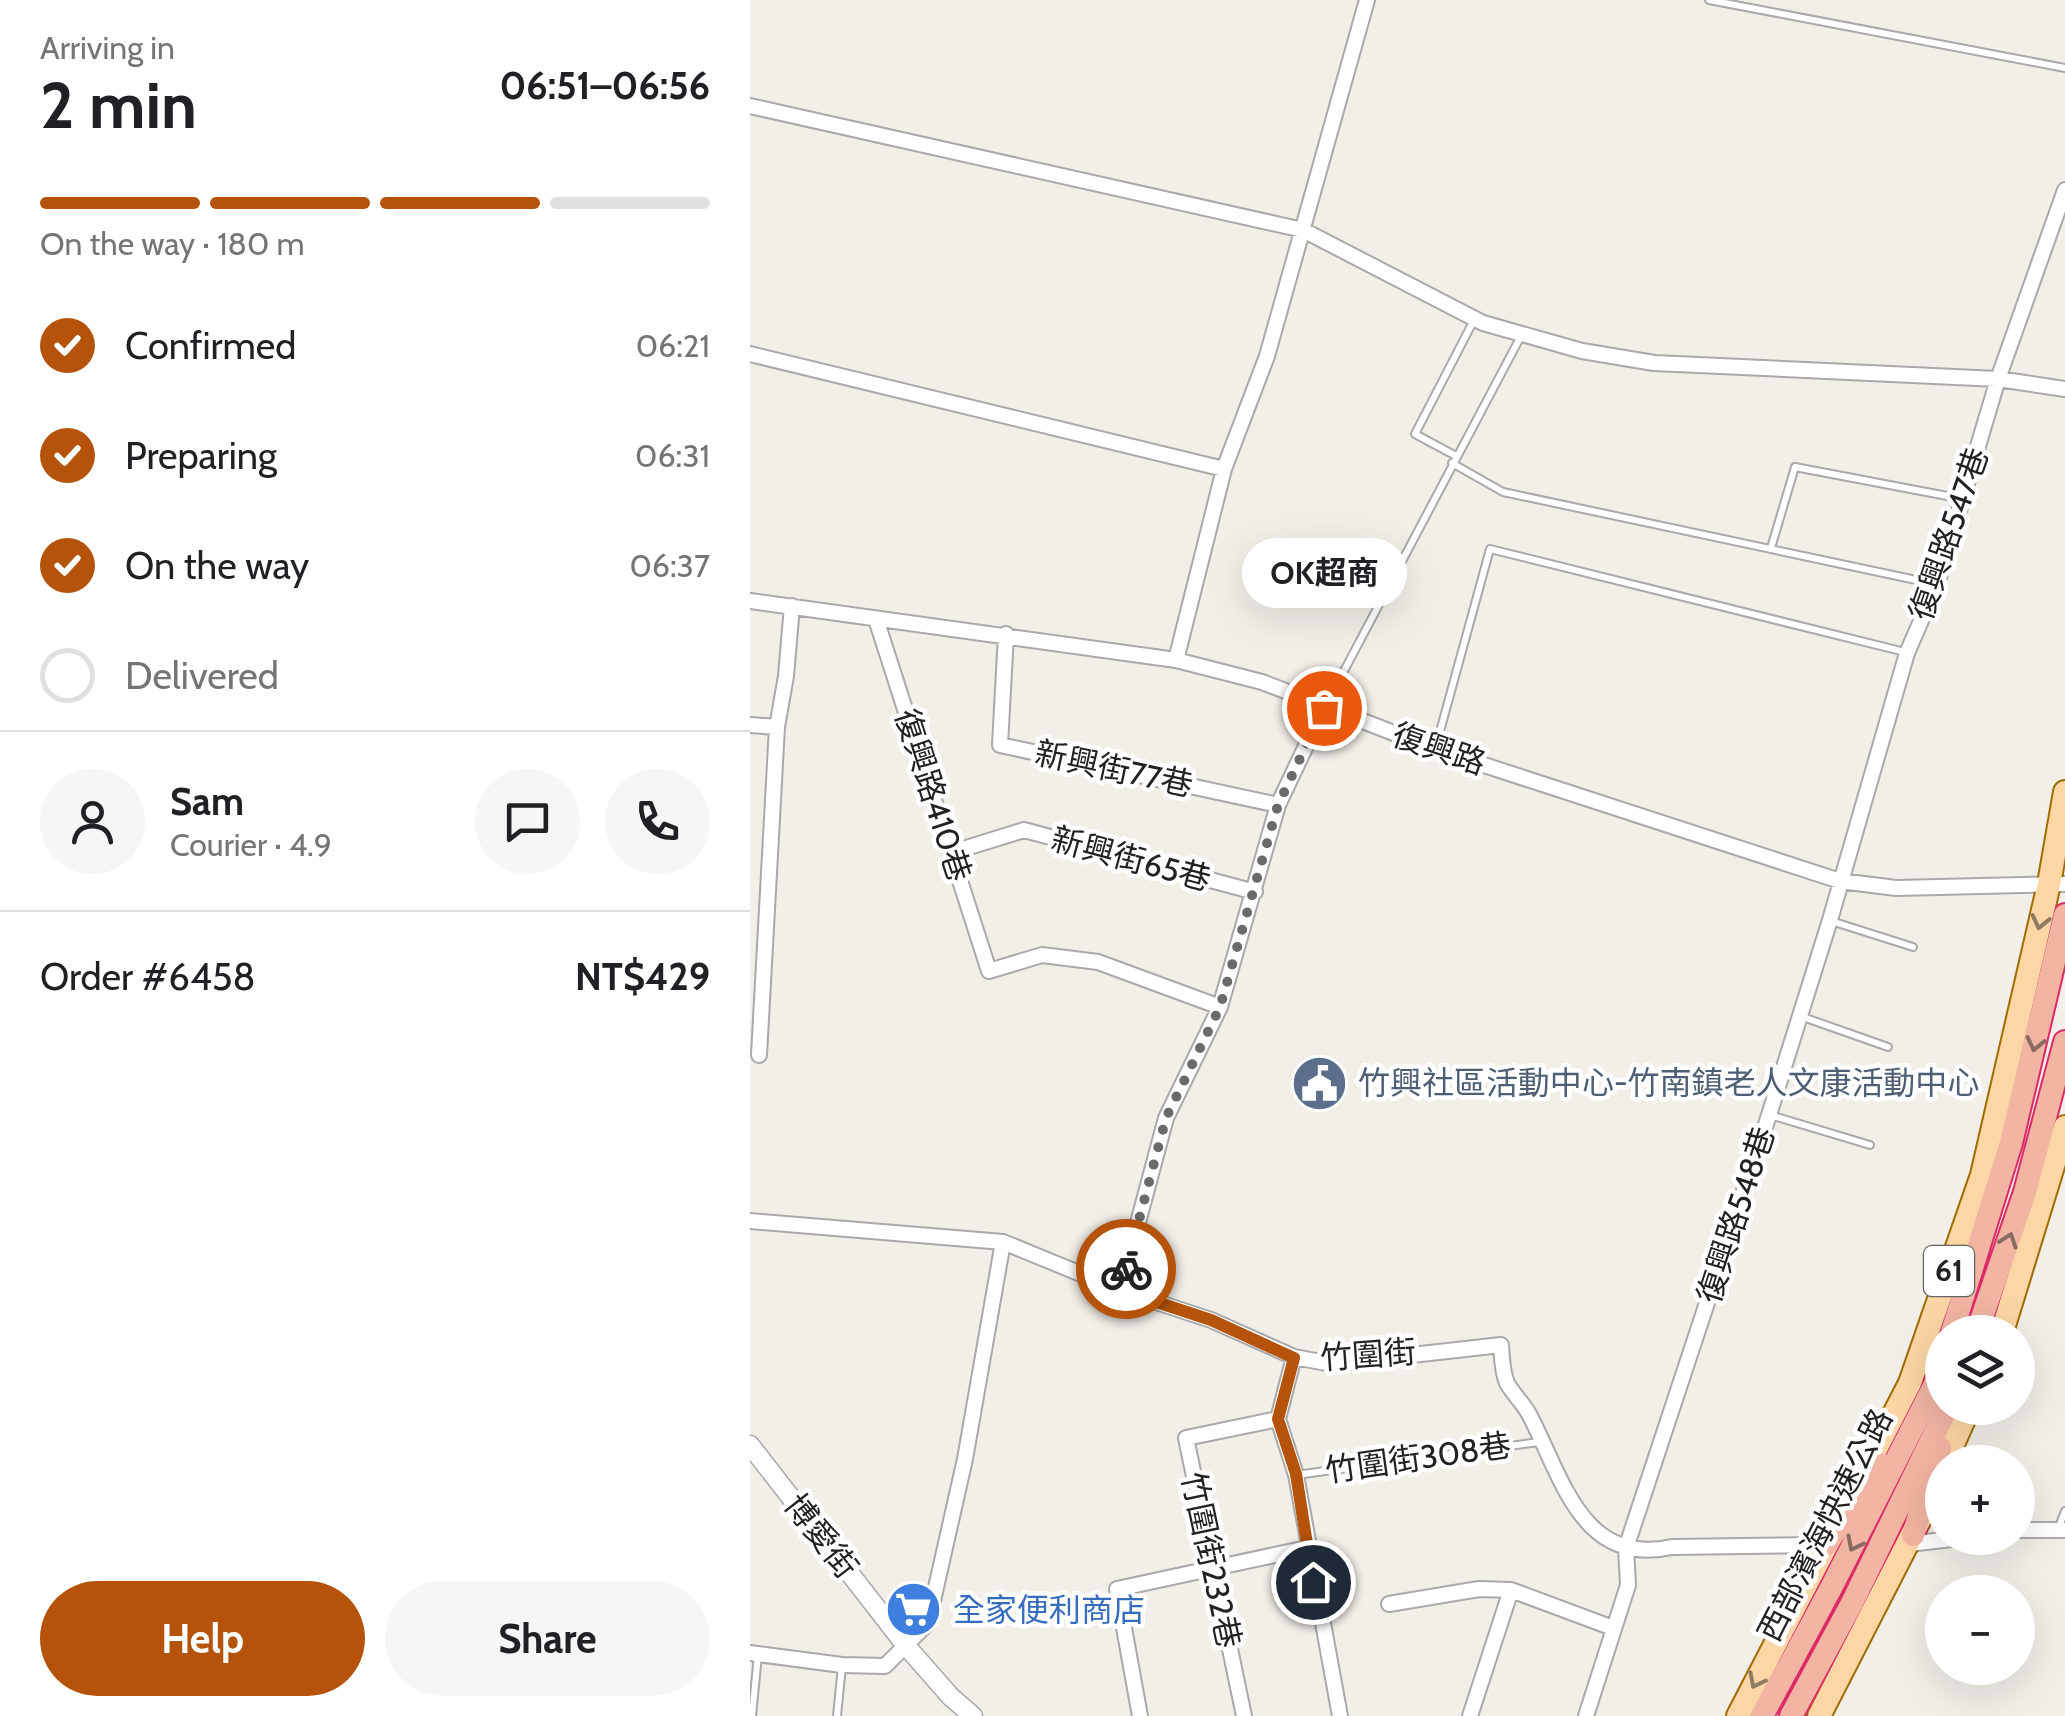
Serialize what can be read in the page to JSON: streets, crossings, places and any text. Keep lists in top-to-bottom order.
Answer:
{
  "streets": {
    "highway": ["61", "西部濱海快速公路"],
    "street": [
      "復興路547巷",
      "復興路",
      "新興街77巷",
      "復興路410巷",
      "新興街65巷",
      "復興路548巷",
      "竹圍街",
      "博愛街",
      "竹圍街232巷"
    ],
    "lane": ["竹圍街308巷"]
  },
  "crossings": [
    ["復興路547巷", "復興路"],
    ["復興路547巷", "復興路548巷"],
    ["復興路", "新興街77巷"],
    ["復興路", "復興路410巷"],
    ["復興路", "復興路548巷"],
    ["復興路", "61"],
    ["復興路410巷", "新興街65巷"],
    ["復興路548巷", "竹圍街"],
    ["竹圍街", "竹圍街308巷"]
  ],
  "places": {
    "other": ["OK超商"],
    "public building": ["竹興社區活動中心-竹南鎮老人文康活動中心"],
    "supermarket": ["全家便利商店"]
  },
  "page": {
    "heading": ["2 min", "Arriving in", "06:51–06:56"],
    "panel": [
      "Sam",
      "Courier · 4.9",
      "Order #6458",
      "NT$429"
    ],
    "bar": "On the way · 180 m",
    "list": [
      ["Confirmed", "06:21"],
      ["Preparing", "06:31"],
      ["On the way", "06:37"],
      "Delivered"
    ],
    "bubble": "OK超商",
    "map_buttons": ["+", "−"],
    "buttons": ["Help", "Share"]
  }
}
